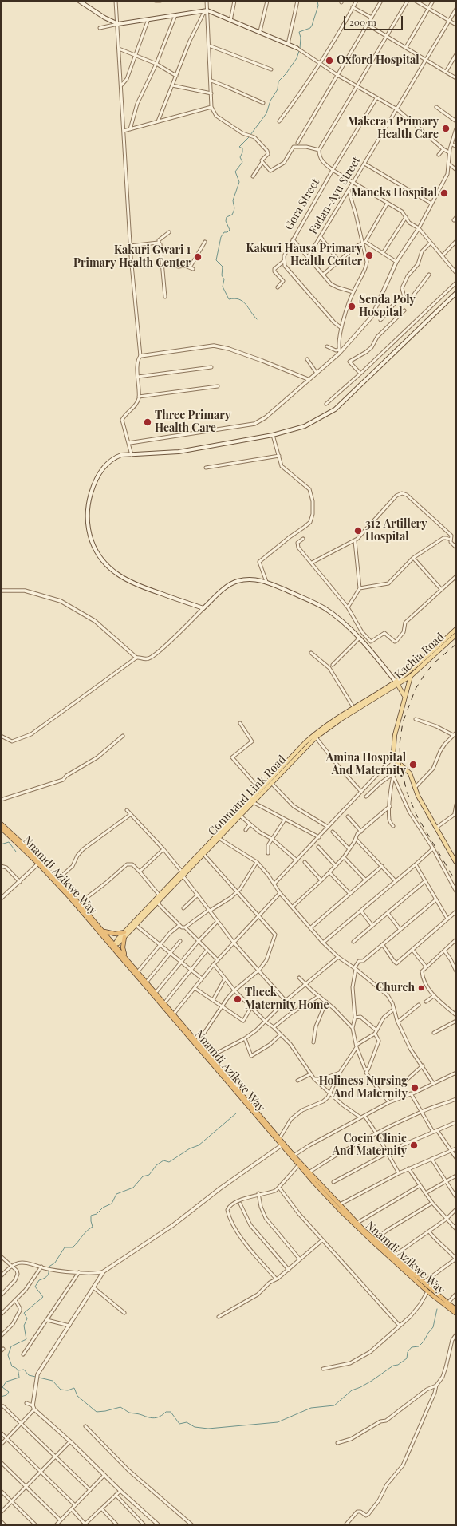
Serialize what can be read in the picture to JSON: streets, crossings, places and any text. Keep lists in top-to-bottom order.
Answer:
{
  "streets": {
    "highway": ["Nnamdi Azikwe Way"],
    "main road": ["Kachia Road", "Command Link Road"],
    "street": ["Fadan-Ayu Street", "Gora Street"]
  },
  "crossings": [
    ["Kachia Road", "Command Link Road"],
    ["Command Link Road", "Nnamdi Azikwe Way"]
  ],
  "places": [
    "Oxford Hospital",
    "Makera 1 Primary Health Care",
    "Maneks Hospital",
    "Kakuri Hausa Primary Health Center",
    "Kakuri Gwari 1 Primary Health Center",
    "Senda Poly Hospital",
    "Three Primary Health Care",
    "312 Artillery Hospital",
    "Amina Hospital And Maternity",
    "Church",
    "Theck Maternity Home",
    "Holiness Nursing And Maternity",
    "Cocin Clinic And Maternity"
  ],
  "scale_bar": "200 m"
}
